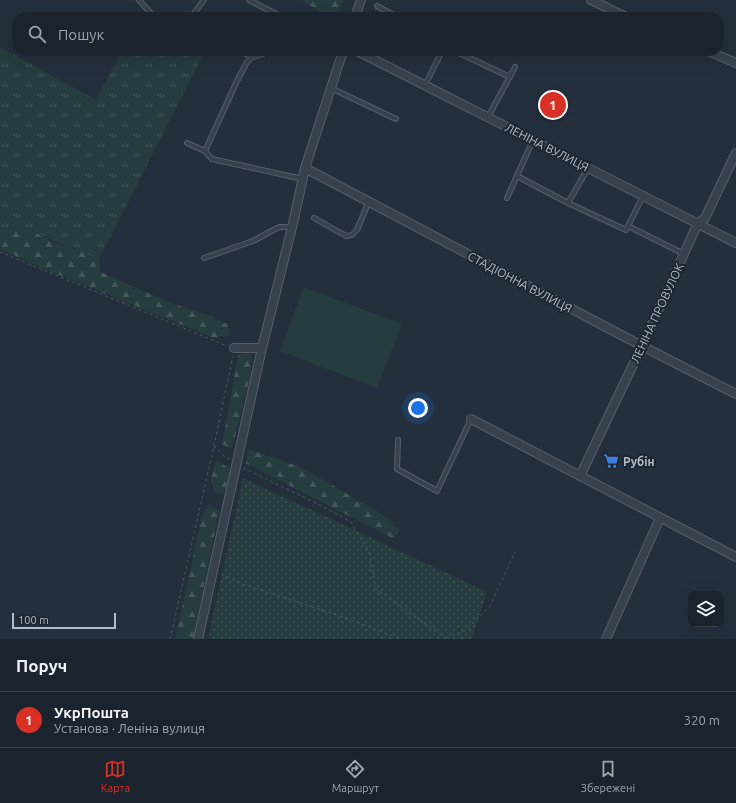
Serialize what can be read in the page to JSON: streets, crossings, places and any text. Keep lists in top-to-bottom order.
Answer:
{
  "streets": {
    "street": ["ЛЕНІНА ВУЛИЦЯ", "СТАДІОННА ВУЛИЦЯ", "ЛЕНІНА ПРОВУЛОК"]
  },
  "crossings": [
    ["ЛЕНІНА ВУЛИЦЯ", "ЛЕНІНА ПРОВУЛОК"],
    ["СТАДІОННА ВУЛИЦЯ", "ЛЕНІНА ПРОВУЛОК"]
  ],
  "places": {
    "supermarket": ["Рубін"]
  },
  "scale_bar": "100 m",
  "page": {
    "search": "Пошук",
    "pins": "1",
    "scale": "100 m",
    "heading": "Поруч",
    "list": [
      {
        "mark": "1",
        "name": "УкрПошта",
        "note": "Установа · Леніна вулиця",
        "value": "320 m"
      }
    ],
    "nav": ["Карта", "Маршрут", "Збережені"]
  }
}
